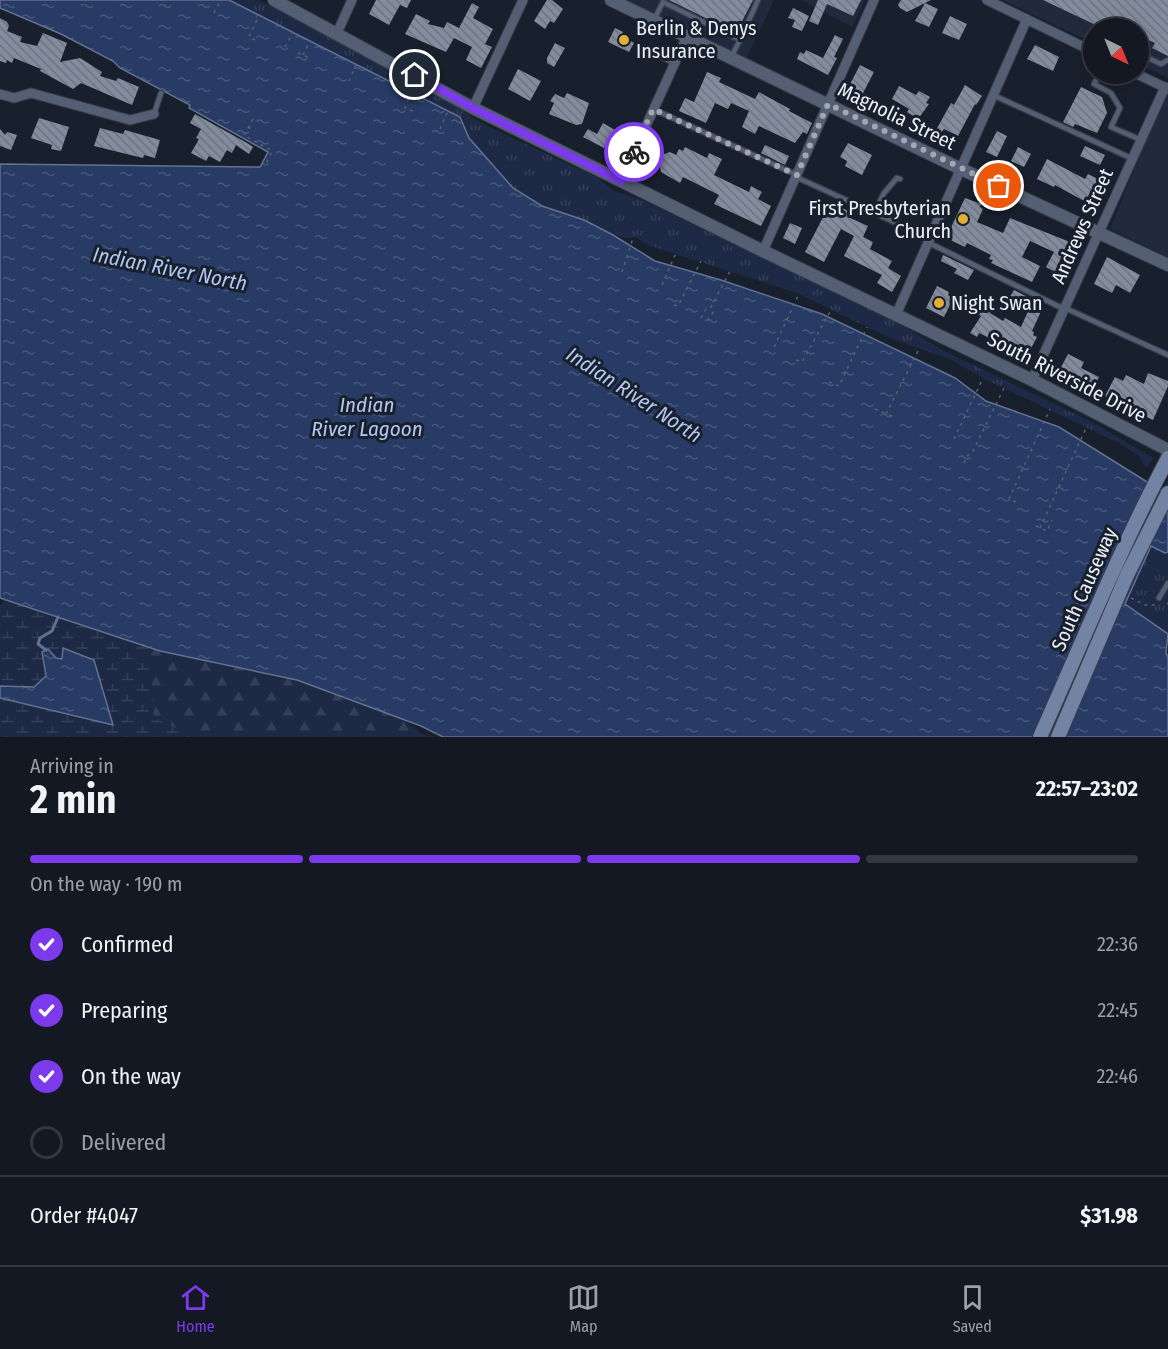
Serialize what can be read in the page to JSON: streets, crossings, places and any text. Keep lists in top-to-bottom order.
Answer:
{
  "streets": {
    "main road": ["South Causeway"],
    "street": ["Magnolia Street", "Andrews Street", "South Riverside Drive"]
  },
  "crossings": [
    ["Magnolia Street", "Andrews Street"],
    ["Andrews Street", "South Riverside Drive"]
  ],
  "water": ["Indian River North", "Indian River Lagoon"],
  "places": ["Berlin & Denys Insurance", "First Presbyterian Church", "Night Swan"],
  "north": "bottom right",
  "page": {
    "heading": ["2 min", "Arriving in", "22:57–23:02"],
    "panel": ["Order #4047", "$31.98"],
    "bar": "On the way · 190 m",
    "list": [
      ["Confirmed", "22:36"],
      ["Preparing", "22:45"],
      ["On the way", "22:46"],
      "Delivered"
    ],
    "tabs": ["Home", "Map", "Saved"]
  }
}
